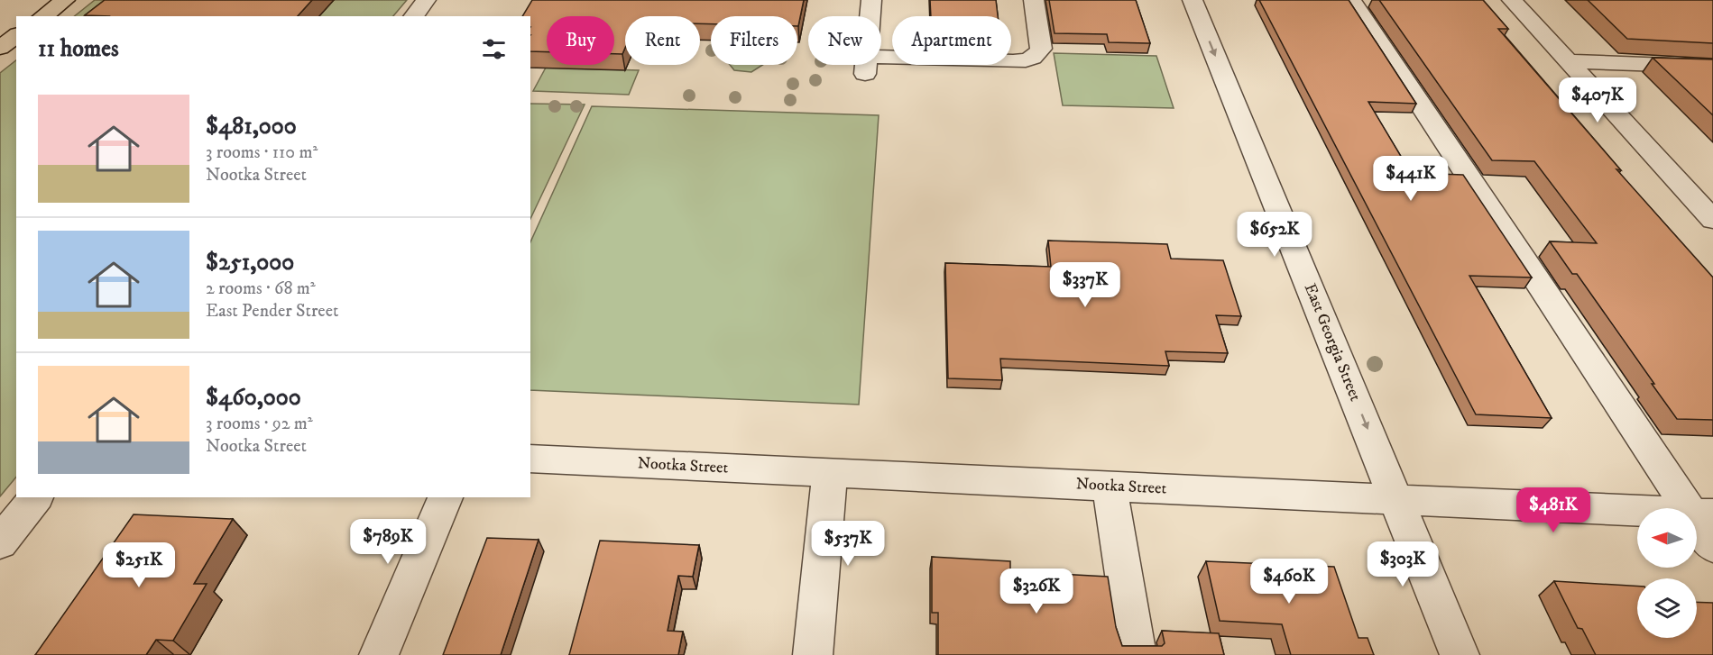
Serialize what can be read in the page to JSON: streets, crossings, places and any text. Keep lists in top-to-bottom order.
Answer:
{
  "streets": {
    "street": ["East Georgia Street", "Nootka Street"]
  },
  "crossings": [
    ["East Georgia Street", "Nootka Street"]
  ],
  "north": "left",
  "page": {
    "chip": [
      "Buy",
      "Rent",
      "Filters",
      "New",
      "Apartment"
    ],
    "heading": "11 homes",
    "price": [
      "$407K",
      "$441K",
      "$652K",
      "$337K",
      "$481K",
      "$789K",
      "$537K",
      "$303K",
      "$251K",
      "$460K",
      "$326K"
    ],
    "list": [
      {
        "name": "$481,000",
        "note": "3 rooms · 110 m² · Nootka Street"
      },
      {
        "name": "$251,000",
        "note": "2 rooms · 68 m² · East Pender Street"
      },
      {
        "name": "$460,000",
        "note": "3 rooms · 92 m² · Nootka Street"
      }
    ]
  }
}
